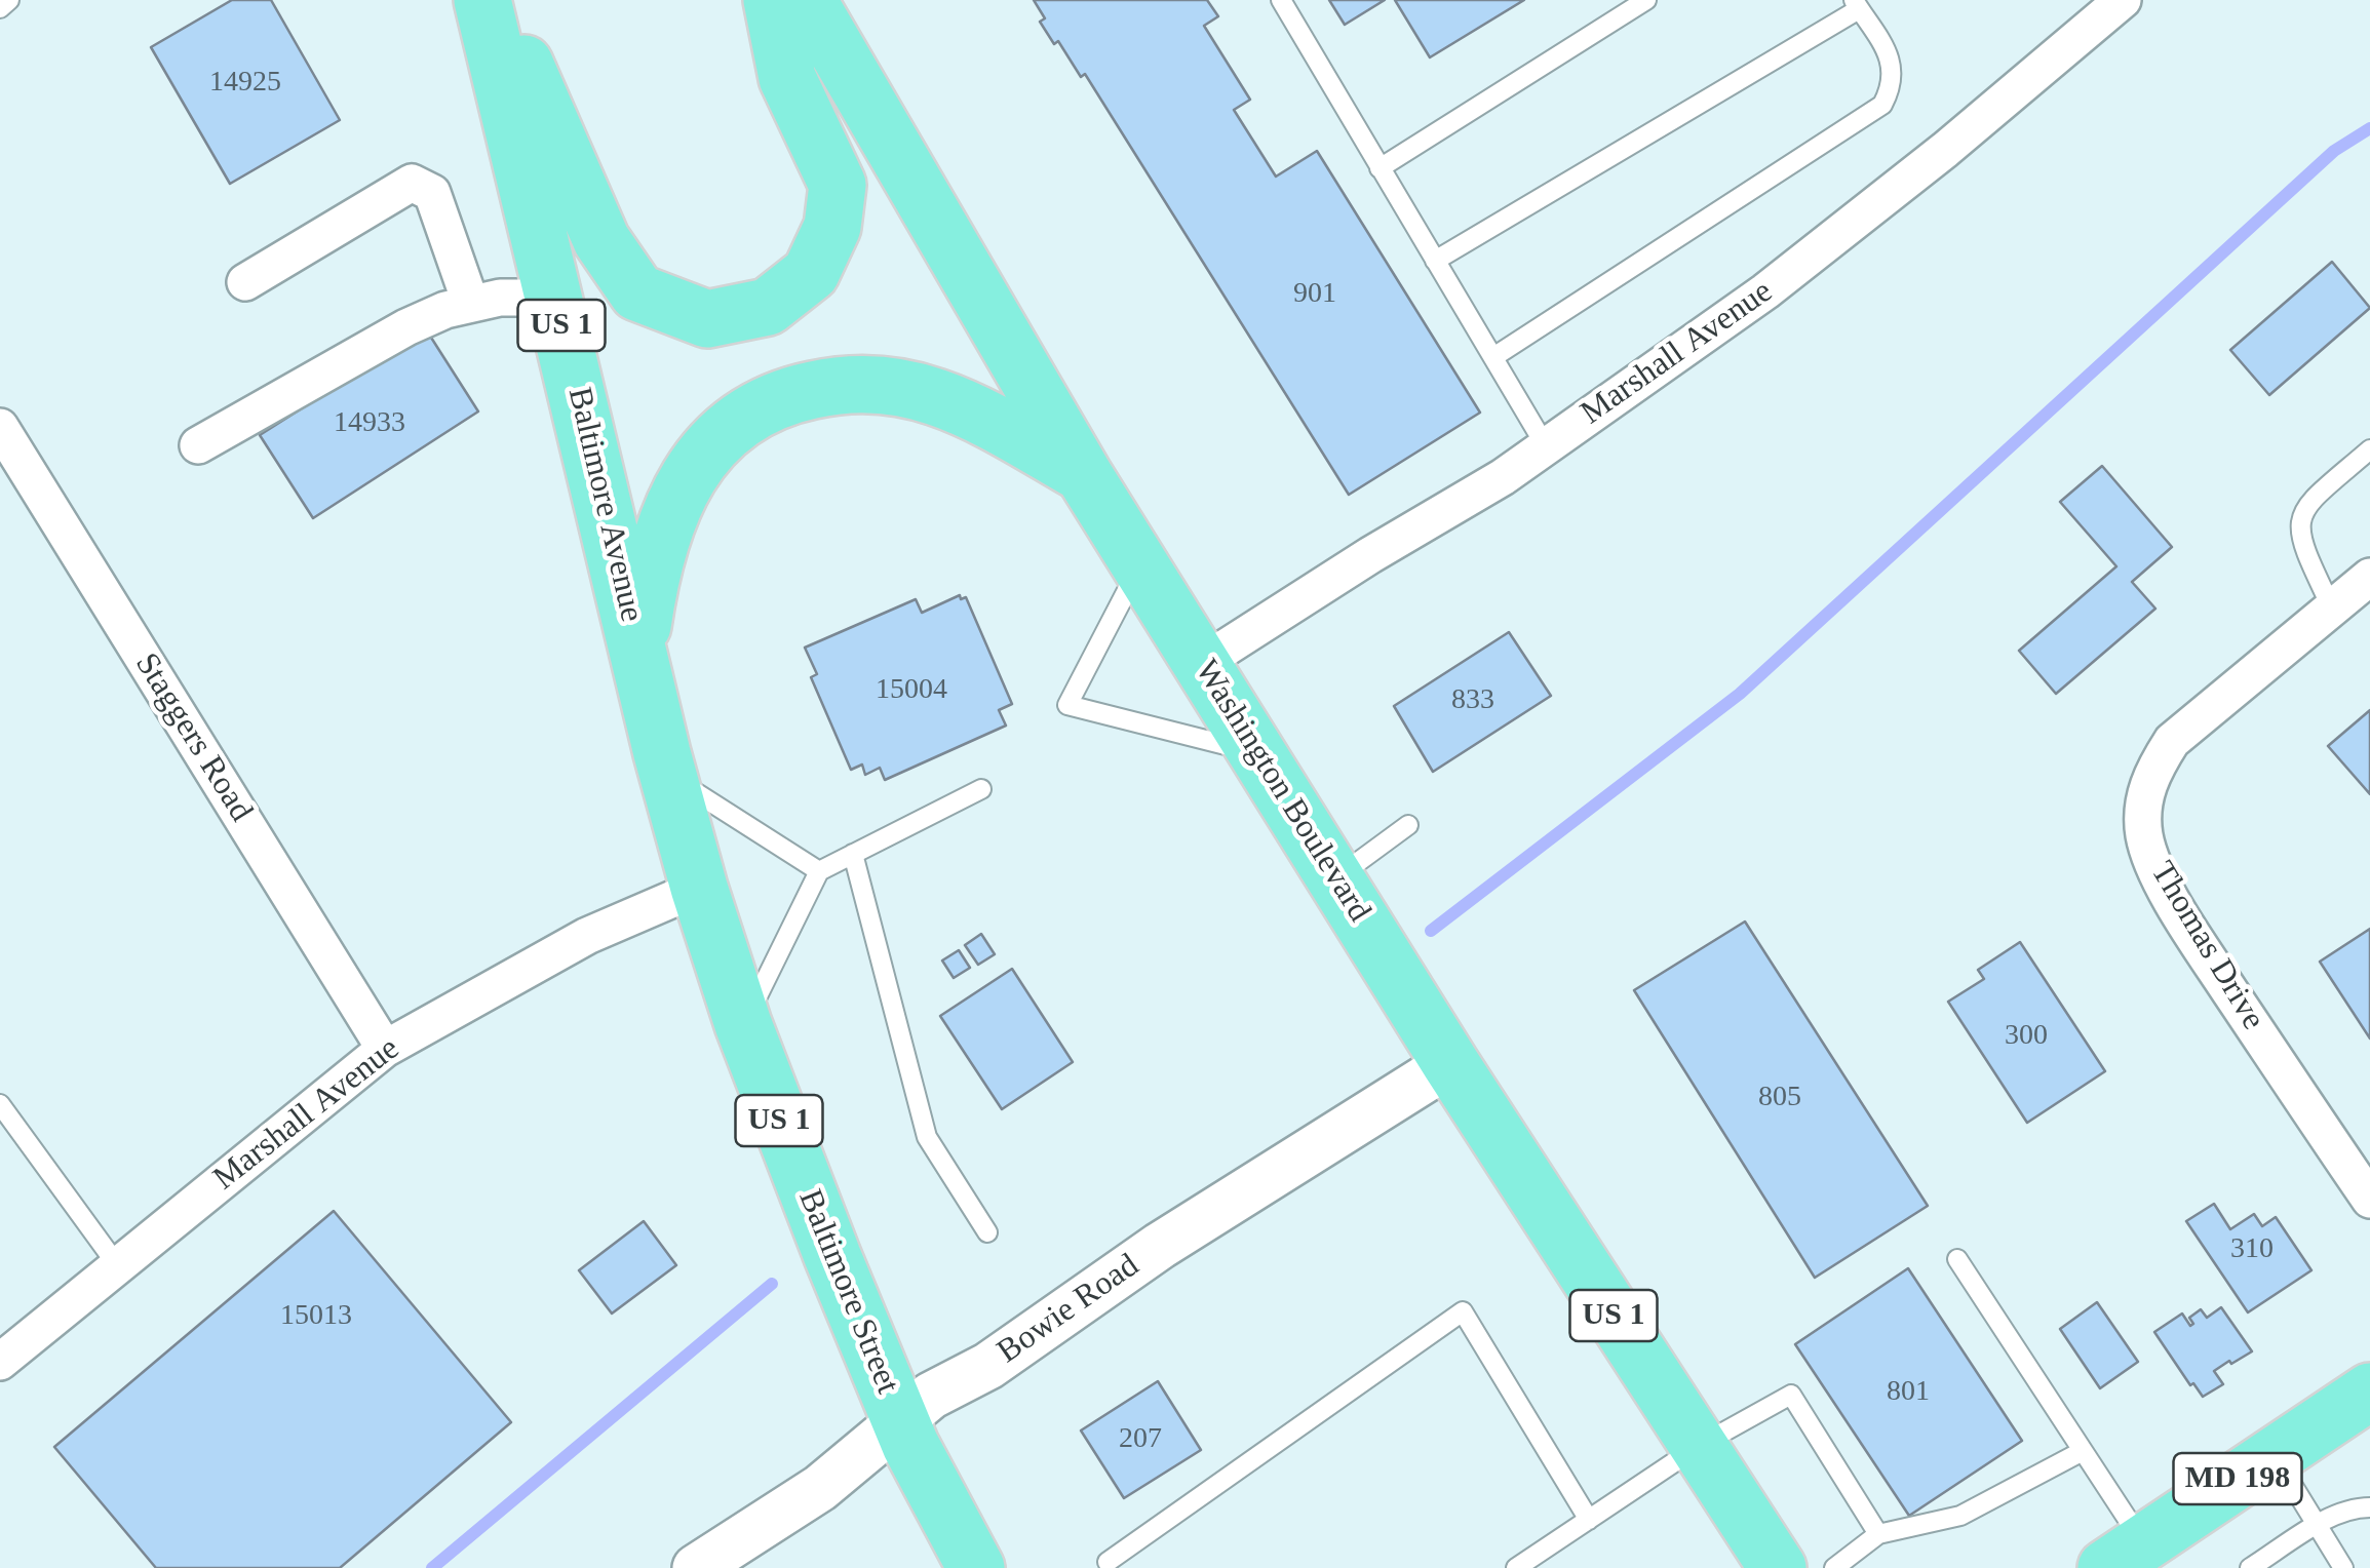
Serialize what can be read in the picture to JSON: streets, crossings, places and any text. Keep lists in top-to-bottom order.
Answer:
{
  "streets": {
    "main road": [
      "US 1",
      "Baltimore Avenue",
      "Washington Boulevard",
      "Baltimore Street",
      "MD 198"
    ],
    "street": [
      "Marshall Avenue",
      "Staggers Road",
      "Thomas Drive",
      "Bowie Road"
    ]
  },
  "crossings": [
    ["Marshall Avenue", "Staggers Road"],
    ["Marshall Avenue", "Washington Boulevard"],
    ["Marshall Avenue", "Baltimore Street"],
    ["Baltimore Avenue", "Baltimore Street"],
    ["Washington Boulevard", "Bowie Road"],
    ["Baltimore Street", "Bowie Road"]
  ],
  "house_numbers": [
    "14925",
    "901",
    "14933",
    "15004",
    "833",
    "300",
    "805",
    "310",
    "15013",
    "801",
    "207"
  ]
}
